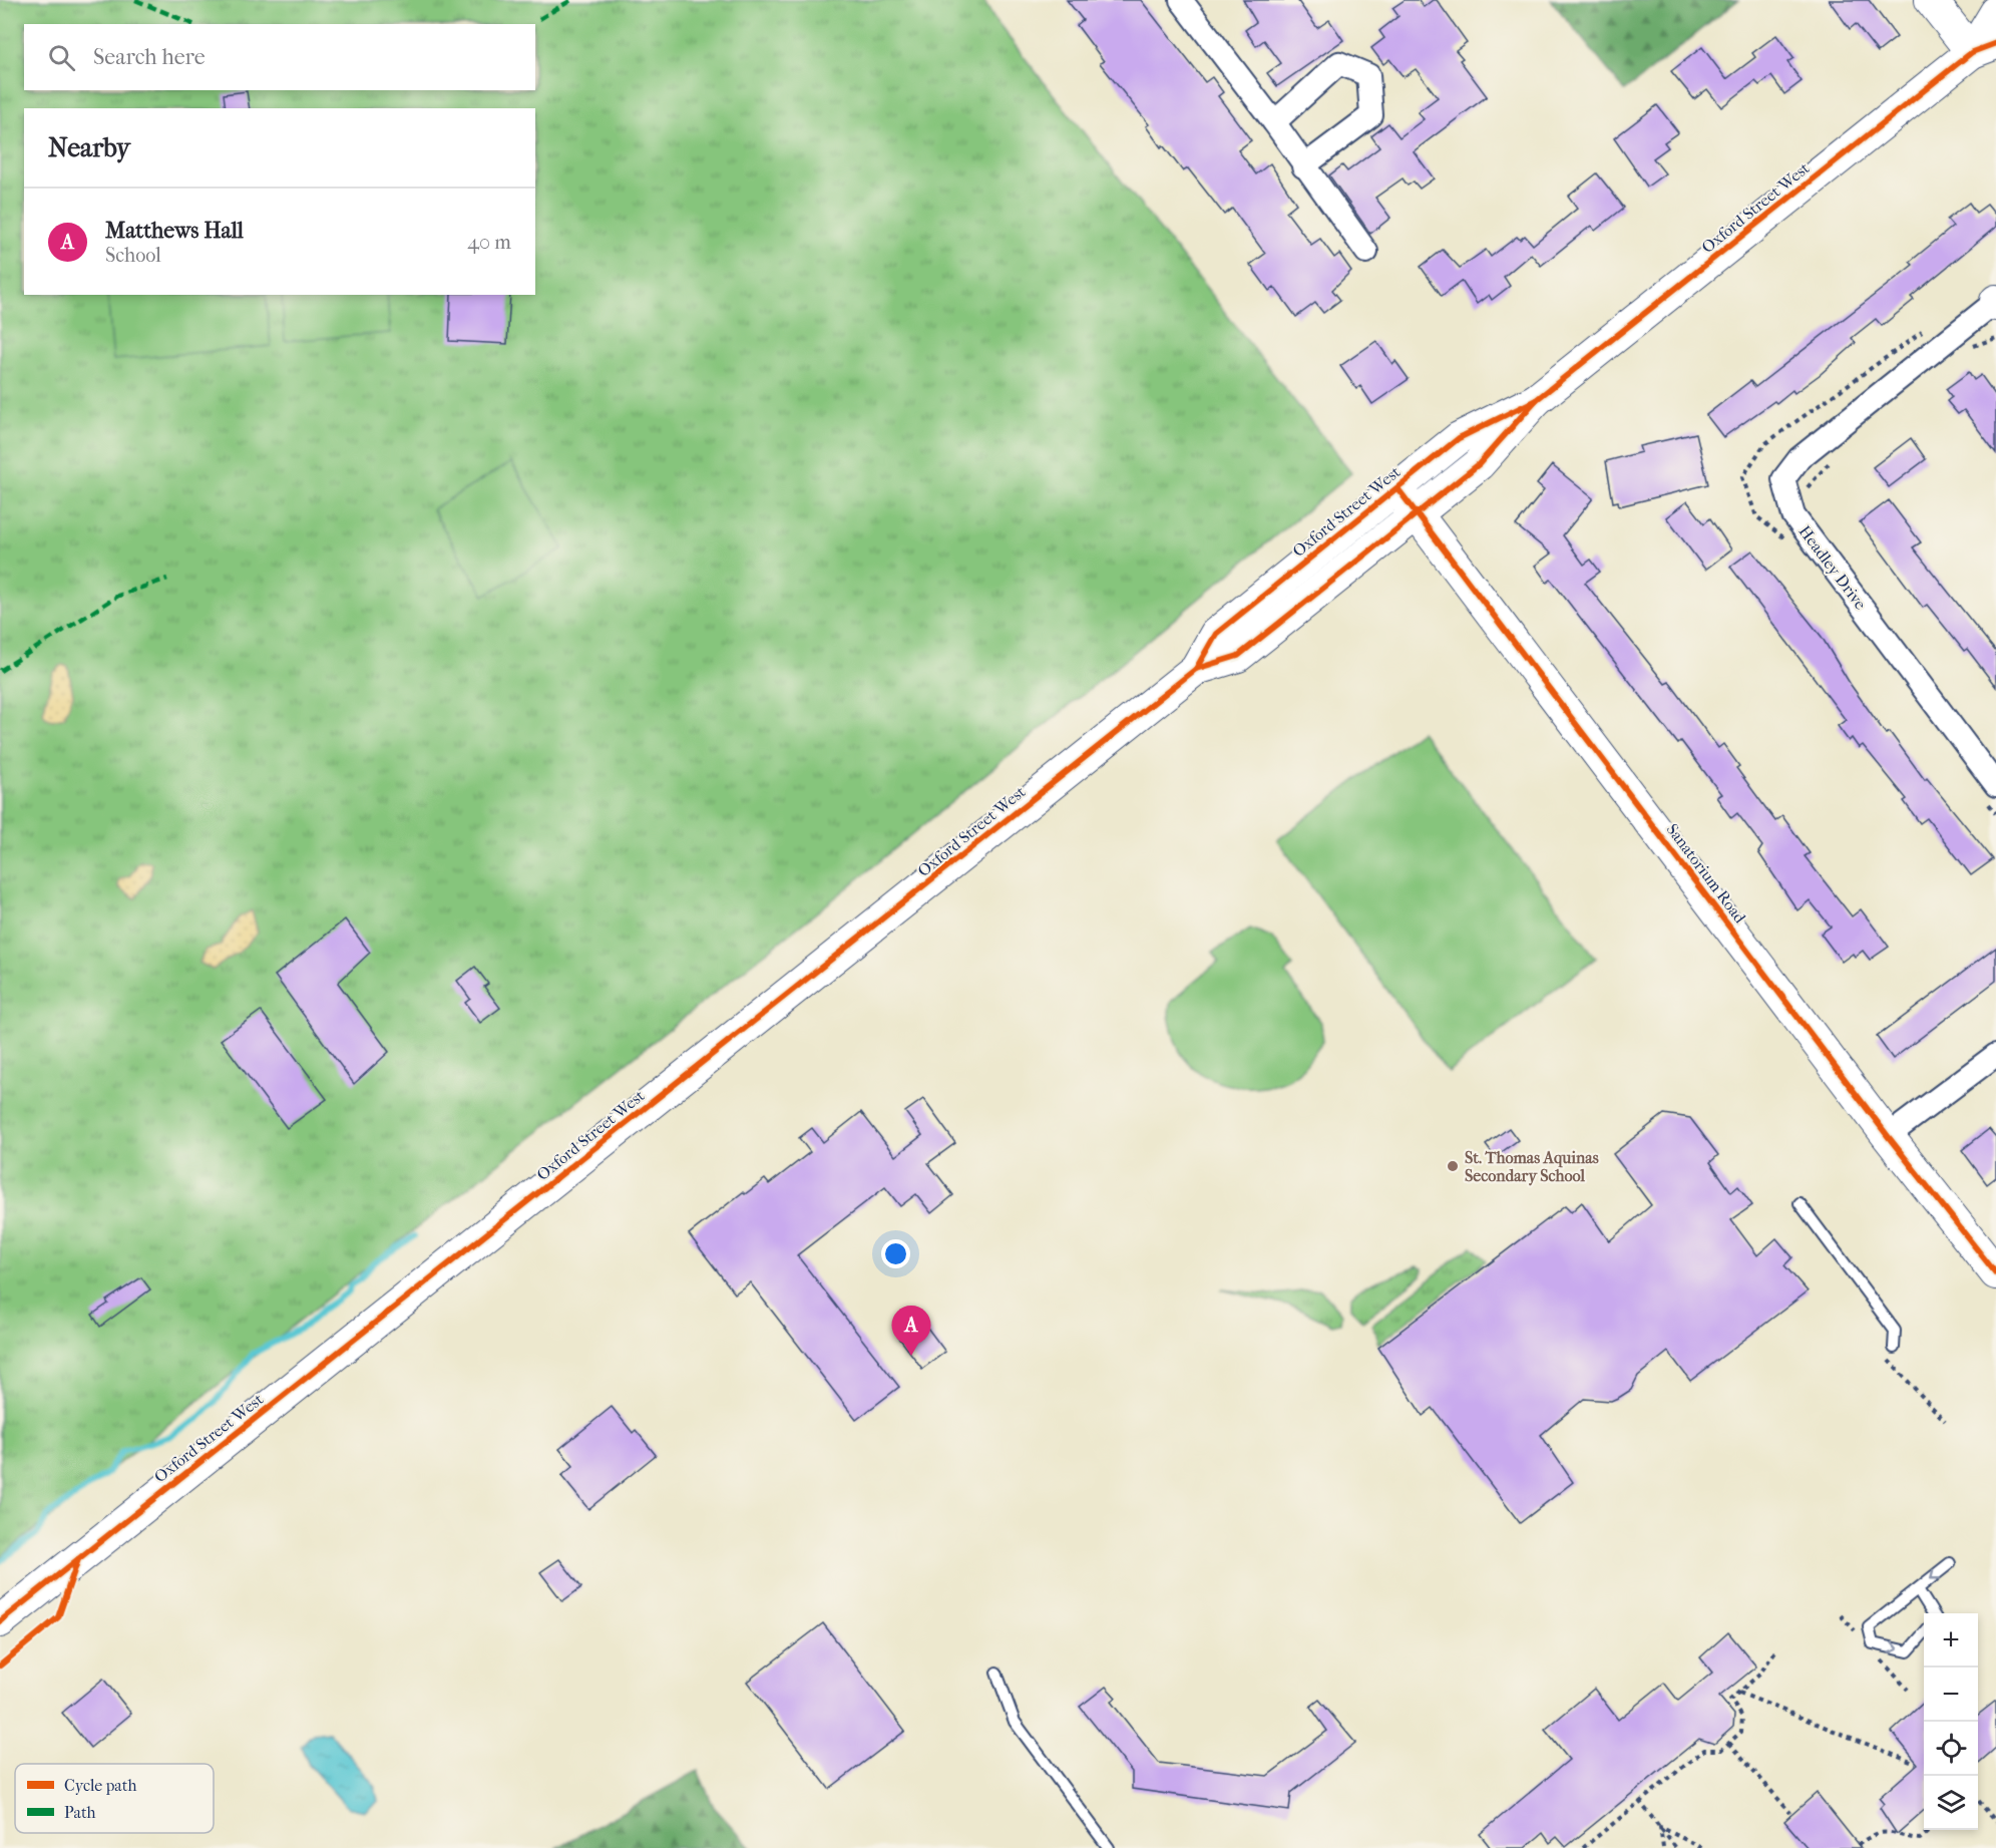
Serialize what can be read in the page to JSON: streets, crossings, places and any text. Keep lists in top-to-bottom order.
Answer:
{
  "streets": {
    "main road": ["Oxford Street West", "Sanatorium Road"],
    "street": ["Headley Drive"]
  },
  "crossings": [
    ["Oxford Street West", "Sanatorium Road"]
  ],
  "places": ["St. Thomas Aquinas Secondary School"],
  "legend": ["Cycle path", "Path"],
  "page": {
    "search": "Search here",
    "heading": "Nearby",
    "list": [
      {
        "mark": "A",
        "name": "Matthews Hall",
        "note": "School",
        "value": "40 m"
      }
    ],
    "pins": "A",
    "map_buttons": ["+", "−"]
  }
}
